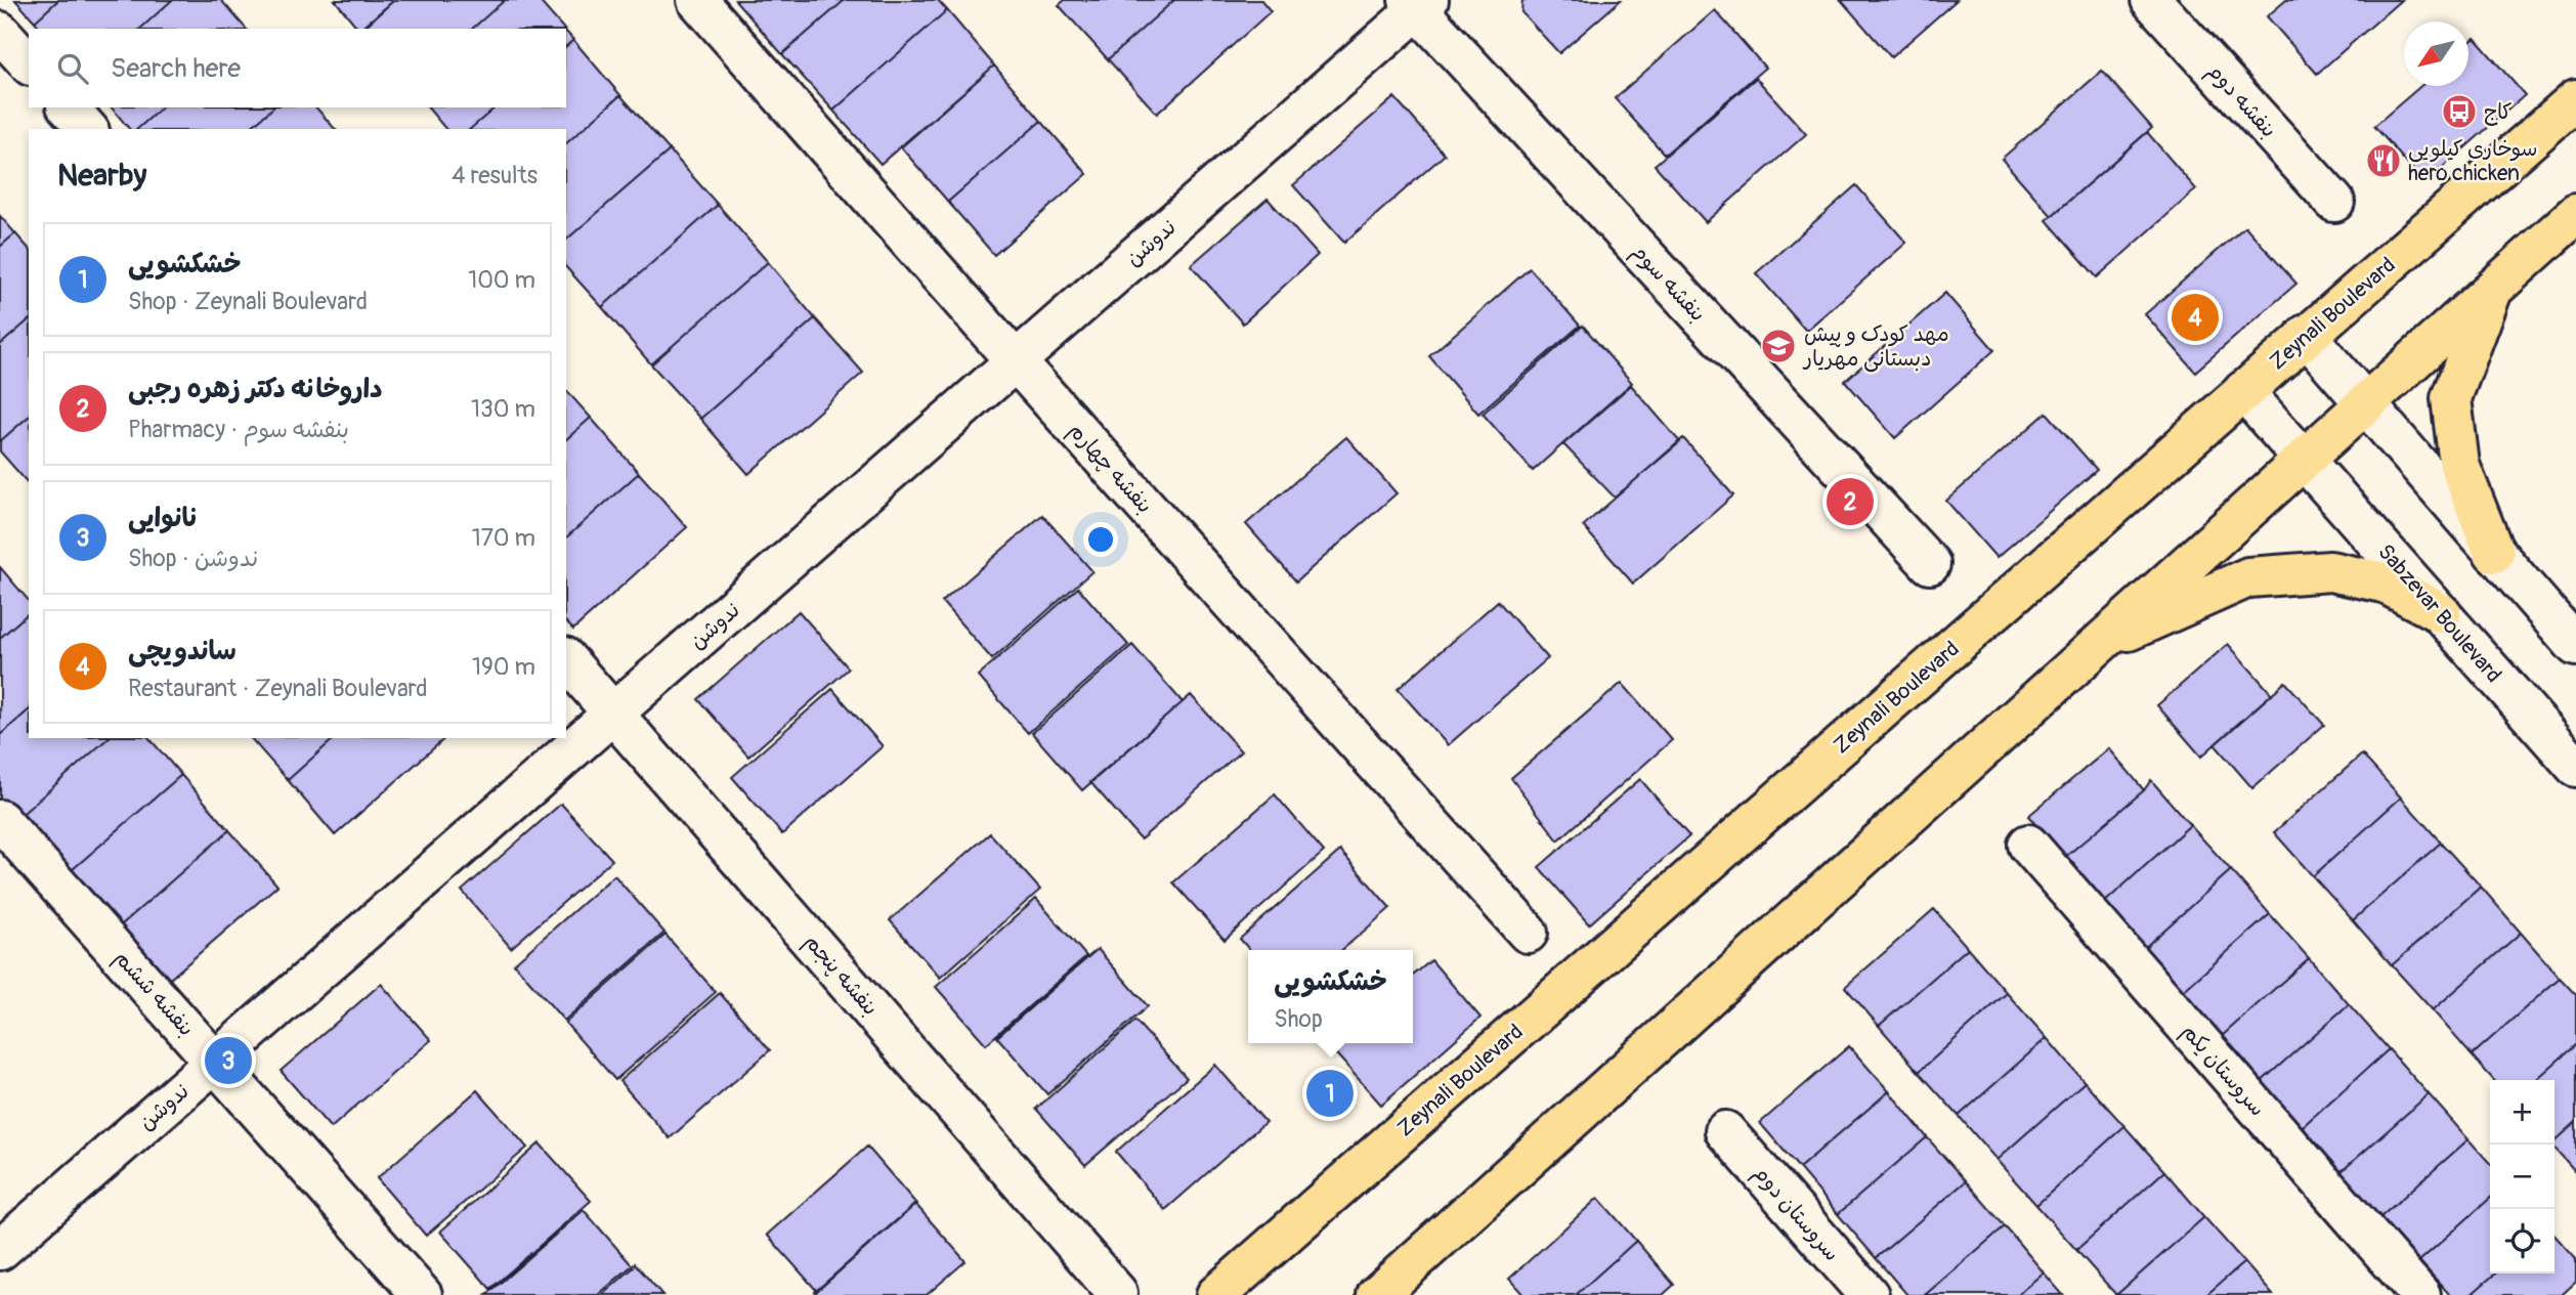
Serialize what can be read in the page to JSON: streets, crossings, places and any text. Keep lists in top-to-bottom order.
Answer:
{
  "streets": {
    "main road": ["Zeynali Boulevard"],
    "street": [
      "بنفشه دوم",
      "ندوشن",
      "بنفشه سوم",
      "بنفشه چهارم",
      "Sabzevar Boulevard",
      "بنفشه پنجم",
      "بنفشه ششم",
      "سروستان یکم",
      "سروستان دوم"
    ]
  },
  "crossings": [
    ["ندوشن", "بنفشه سوم"],
    ["ندوشن", "بنفشه چهارم"],
    ["ندوشن", "بنفشه پنجم"],
    ["ندوشن", "بنفشه ششم"],
    ["Zeynali Boulevard", "Sabzevar Boulevard"]
  ],
  "places": {
    "bus stop": ["کاج"],
    "restaurant": ["سوخاری کیلویی hero chicken"],
    "school or university": ["مهد کودک و پیش دبستانی مهریار"]
  },
  "north": "bottom left",
  "page": {
    "search": "Search here",
    "heading": ["Nearby", "4 results"],
    "list": [
      {
        "mark": "1",
        "name": "خشکشویی",
        "note": "Shop · Zeynali Boulevard",
        "value": "100 m"
      },
      {
        "mark": "2",
        "name": "داروخانه دکتر زهره رجبی",
        "note": "Pharmacy · بنفشه سوم",
        "value": "130 m"
      },
      {
        "mark": "3",
        "name": "نانوایی",
        "note": "Shop · ندوشن",
        "value": "170 m"
      },
      {
        "mark": "4",
        "name": "ساندویچی",
        "note": "Restaurant · Zeynali Boulevard",
        "value": "190 m"
      }
    ],
    "pins": [
      "4",
      "2",
      "3",
      "1"
    ],
    "popup": ["خشکشویی", "Shop"],
    "map_buttons": ["+", "−"]
  }
}
